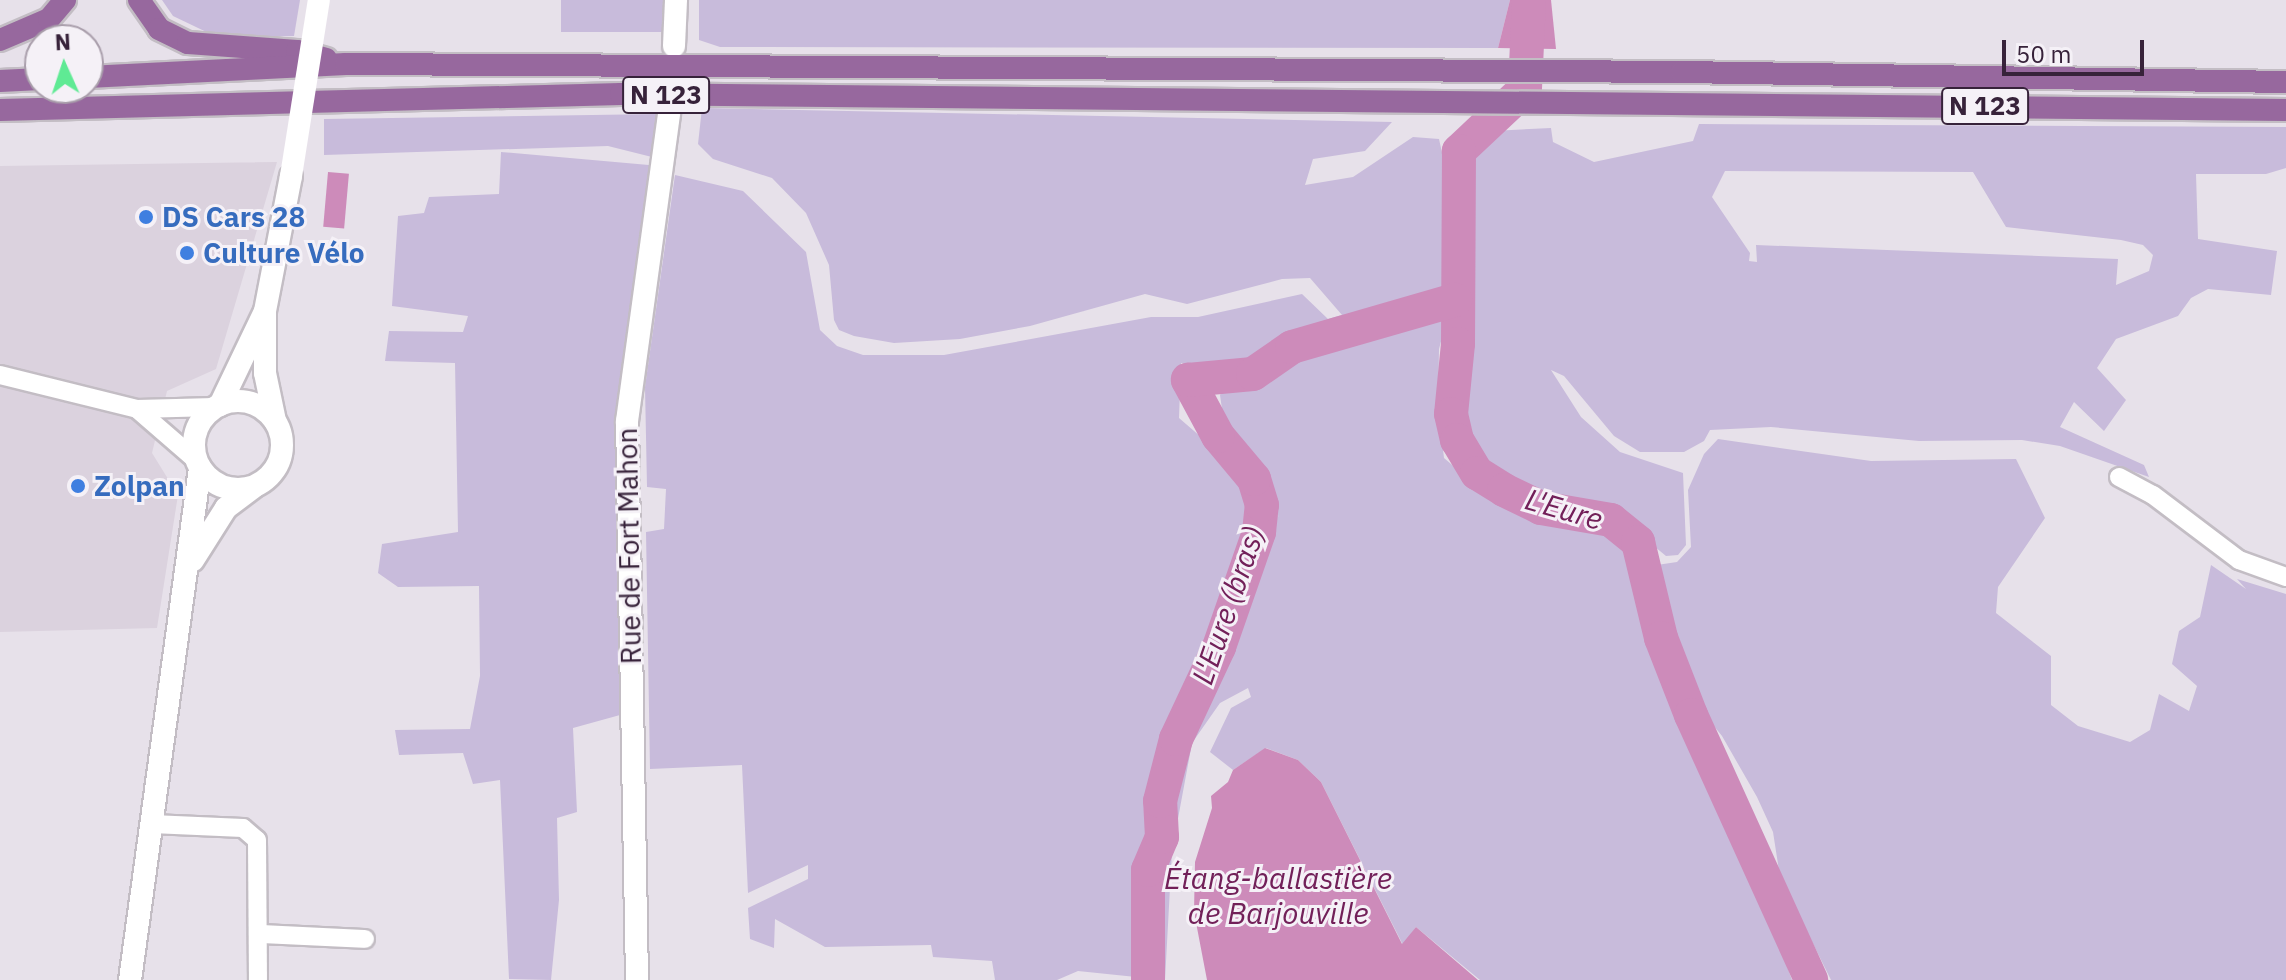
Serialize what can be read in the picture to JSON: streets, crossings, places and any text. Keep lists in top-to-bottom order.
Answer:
{
  "streets": {
    "main road": ["N 123"],
    "street": ["Rue de Fort Mahon"]
  },
  "water": ["L'Eure", "L'Eure (bras)", "Étang-ballastière de Barjouville"],
  "places": ["DS Cars 28", "Culture Vélo", "Zolpan"],
  "scale_bar": "50 m",
  "north": "top"
}
